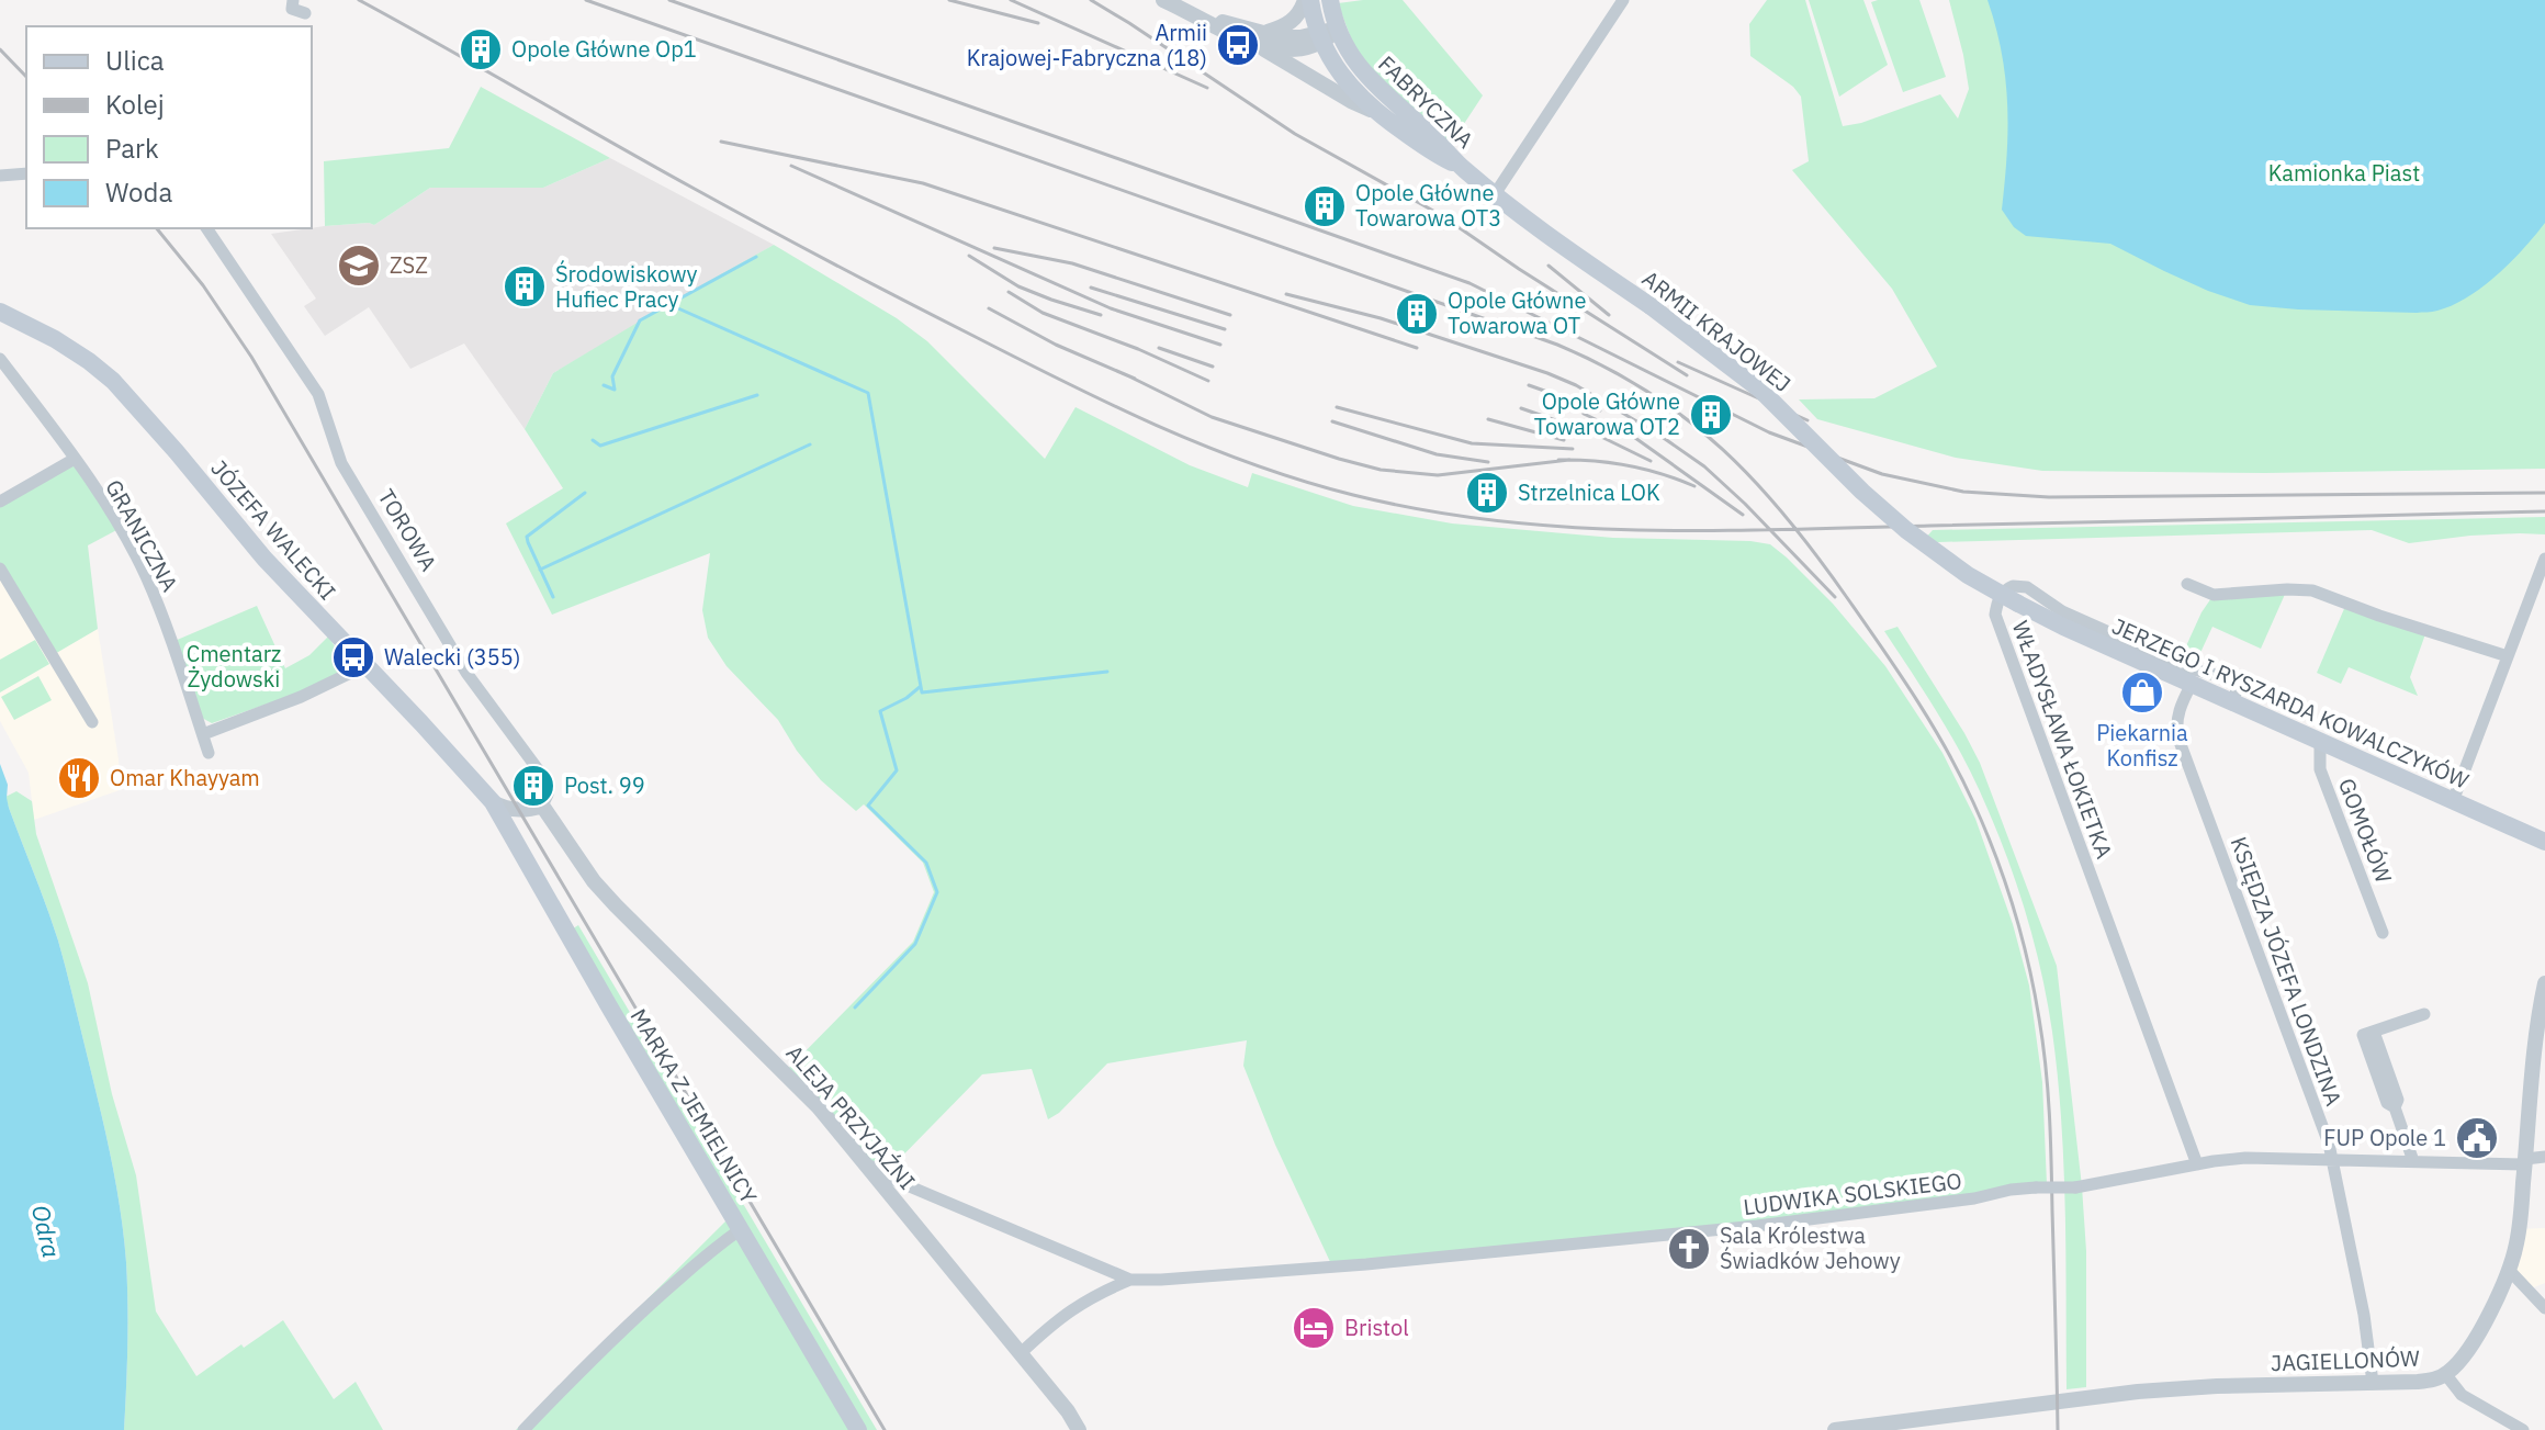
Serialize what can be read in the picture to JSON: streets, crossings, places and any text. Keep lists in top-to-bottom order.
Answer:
{
  "streets": {
    "main road": [
      "FABRYCZNA",
      "ARMII KRAJOWEJ",
      "JÓZEFA WALECKI",
      "JERZEGO I RYSZARDA KOWALCZYKÓW",
      "MARKA Z JEMIELNICY"
    ],
    "street": [
      "TOROWA",
      "GRANICZNA",
      "WŁADYSŁAWA ŁOKIETKA",
      "GOMOŁÓW",
      "KSIĘDZA JÓZEFA LONDZINA",
      "ALEJA PRZYJAŹNI",
      "LUDWIKA SOLSKIEGO",
      "JAGIELLONÓW"
    ]
  },
  "crossings": [
    ["FABRYCZNA", "ARMII KRAJOWEJ"],
    ["ARMII KRAJOWEJ", "JERZEGO I RYSZARDA KOWALCZYKÓW"],
    ["JÓZEFA WALECKI", "MARKA Z JEMIELNICY"],
    ["TOROWA", "ALEJA PRZYJAŹNI"],
    ["JERZEGO I RYSZARDA KOWALCZYKÓW", "WŁADYSŁAWA ŁOKIETKA"],
    ["JERZEGO I RYSZARDA KOWALCZYKÓW", "GOMOŁÓW"],
    ["JERZEGO I RYSZARDA KOWALCZYKÓW", "KSIĘDZA JÓZEFA LONDZINA"],
    ["WŁADYSŁAWA ŁOKIETKA", "LUDWIKA SOLSKIEGO"],
    ["KSIĘDZA JÓZEFA LONDZINA", "LUDWIKA SOLSKIEGO"],
    ["KSIĘDZA JÓZEFA LONDZINA", "JAGIELLONÓW"],
    ["ALEJA PRZYJAŹNI", "LUDWIKA SOLSKIEGO"],
    ["LUDWIKA SOLSKIEGO", "JAGIELLONÓW"]
  ],
  "water": ["Odra"],
  "parks": ["Kamionka Piast", "Cmentarz Żydowski"],
  "places": {
    "bus stop": ["Armii Krajowej-Fabryczna (18)", "Walecki (355)"],
    "building": [
      "Opole Główne Op1",
      "Opole Główne Towarowa OT3",
      "Środowiskowy Hufiec Pracy",
      "Opole Główne Towarowa OT",
      "Opole Główne Towarowa OT2",
      "Strzelnica LOK",
      "Post. 99"
    ],
    "school or university": ["ZSZ"],
    "shop": ["Piekarnia Konfisz"],
    "restaurant": ["Omar Khayyam"],
    "public building": ["FUP Opole 1"],
    "church": ["Sala Królestwa Świadków Jehowy"],
    "hotel": ["Bristol"]
  },
  "legend": [
    "Ulica",
    "Kolej",
    "Park",
    "Woda"
  ]
}
